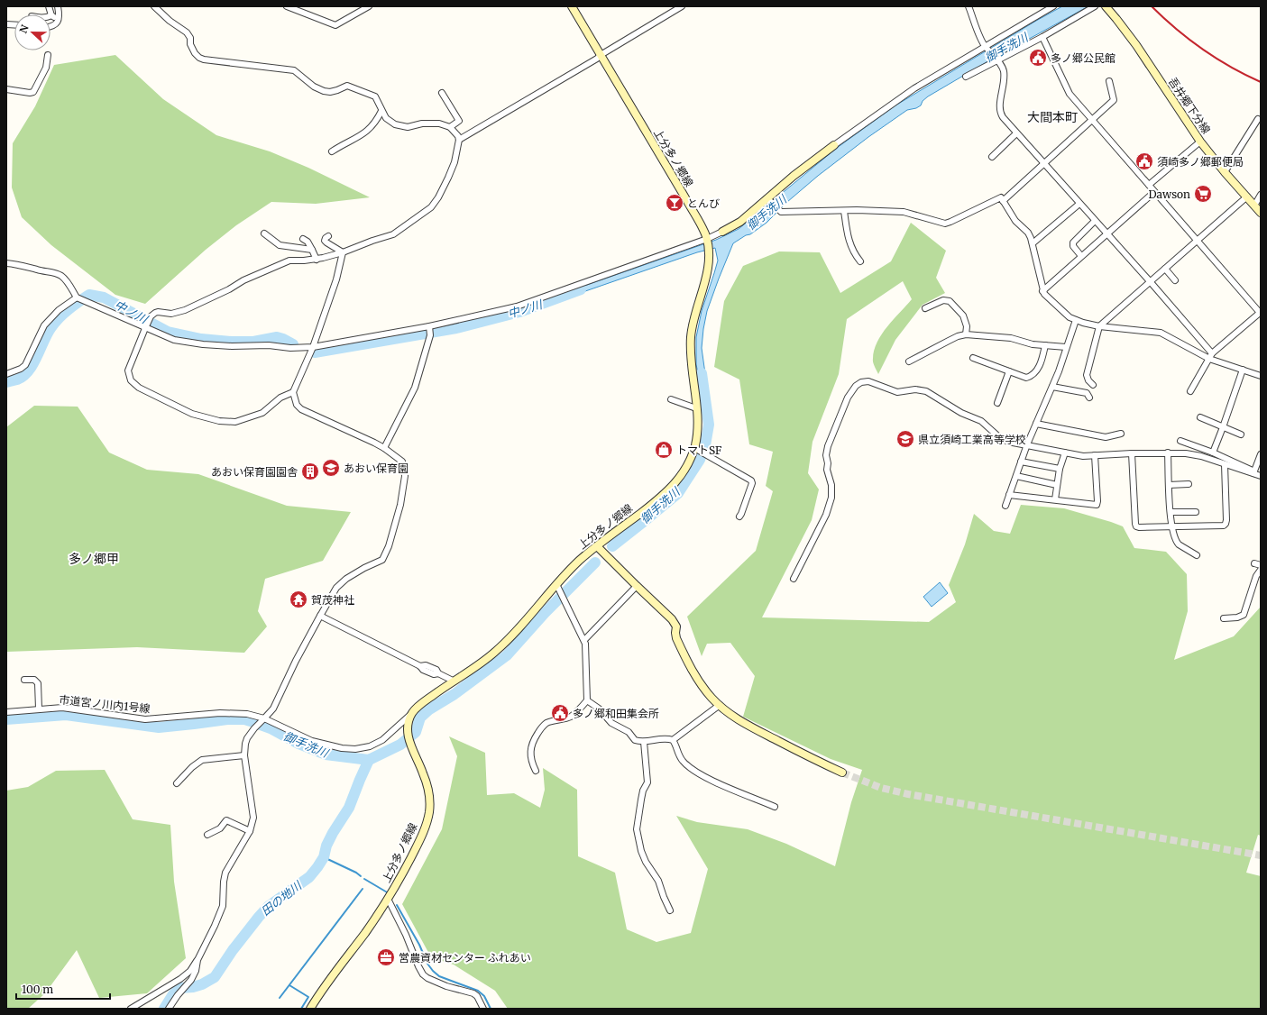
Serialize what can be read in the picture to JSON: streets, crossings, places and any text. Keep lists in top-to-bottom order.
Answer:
{
  "streets": {
    "main road": ["吾井郷下分線", "上分多ノ郷線"],
    "street": ["市道宮ノ川内1号線"]
  },
  "crossings": [
    ["上分多ノ郷線", "市道宮ノ川内1号線"]
  ],
  "districts": ["大間本町", "多ノ郷甲"],
  "water": ["御手洗川", "中ノ川", "田の地川"],
  "places": {
    "public building": ["多ノ郷公民館", "須崎多ノ郷郵便局", "多ノ郷和田集会所"],
    "supermarket": ["Dawson"],
    "bar": ["とんび"],
    "school or university": ["県立須崎工業高等学校", "あおい保育園"],
    "shop": ["トマトSF"],
    "building": ["あおい保育園園舎"],
    "temple": ["賀茂神社"],
    "office": ["営農資材センター ふれあい"]
  },
  "scale_bar": "100 m",
  "north": "left"
}
